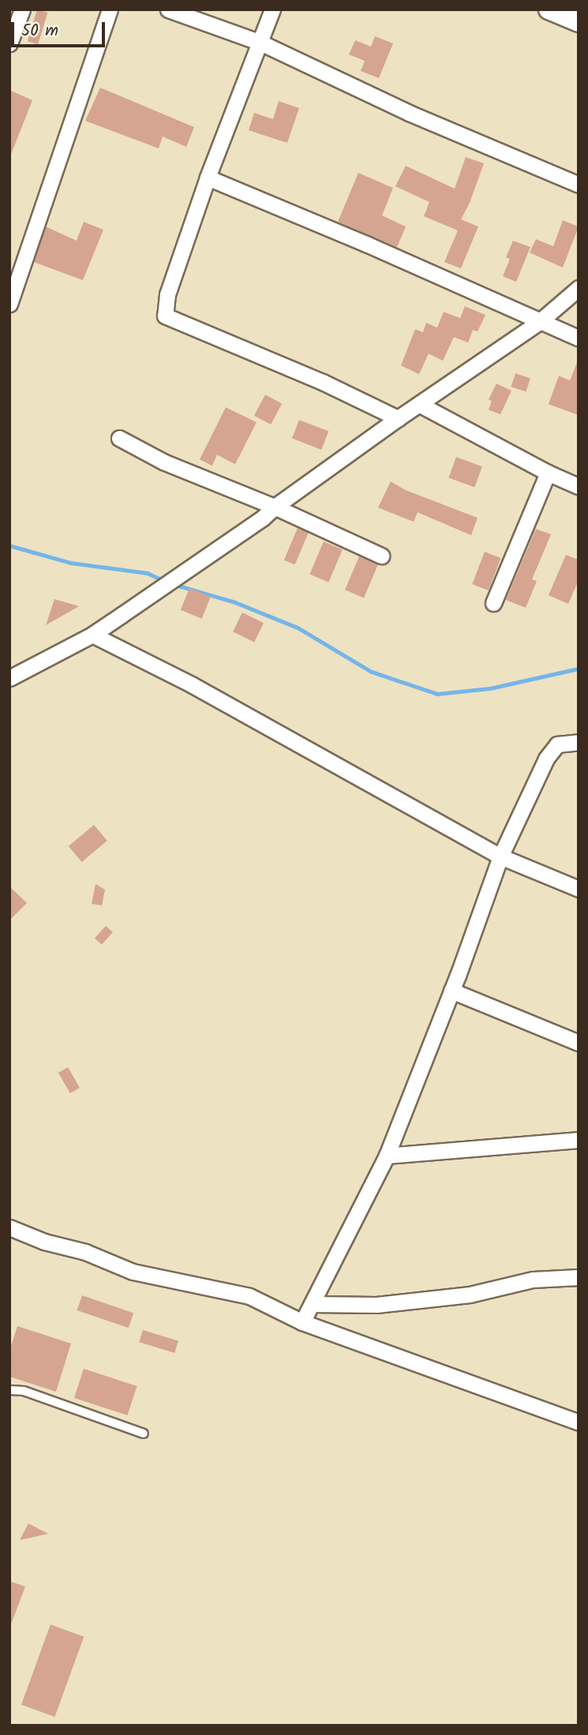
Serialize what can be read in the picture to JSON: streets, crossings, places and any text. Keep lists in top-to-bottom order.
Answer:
{
  "scale_bar": "50 m"
}
